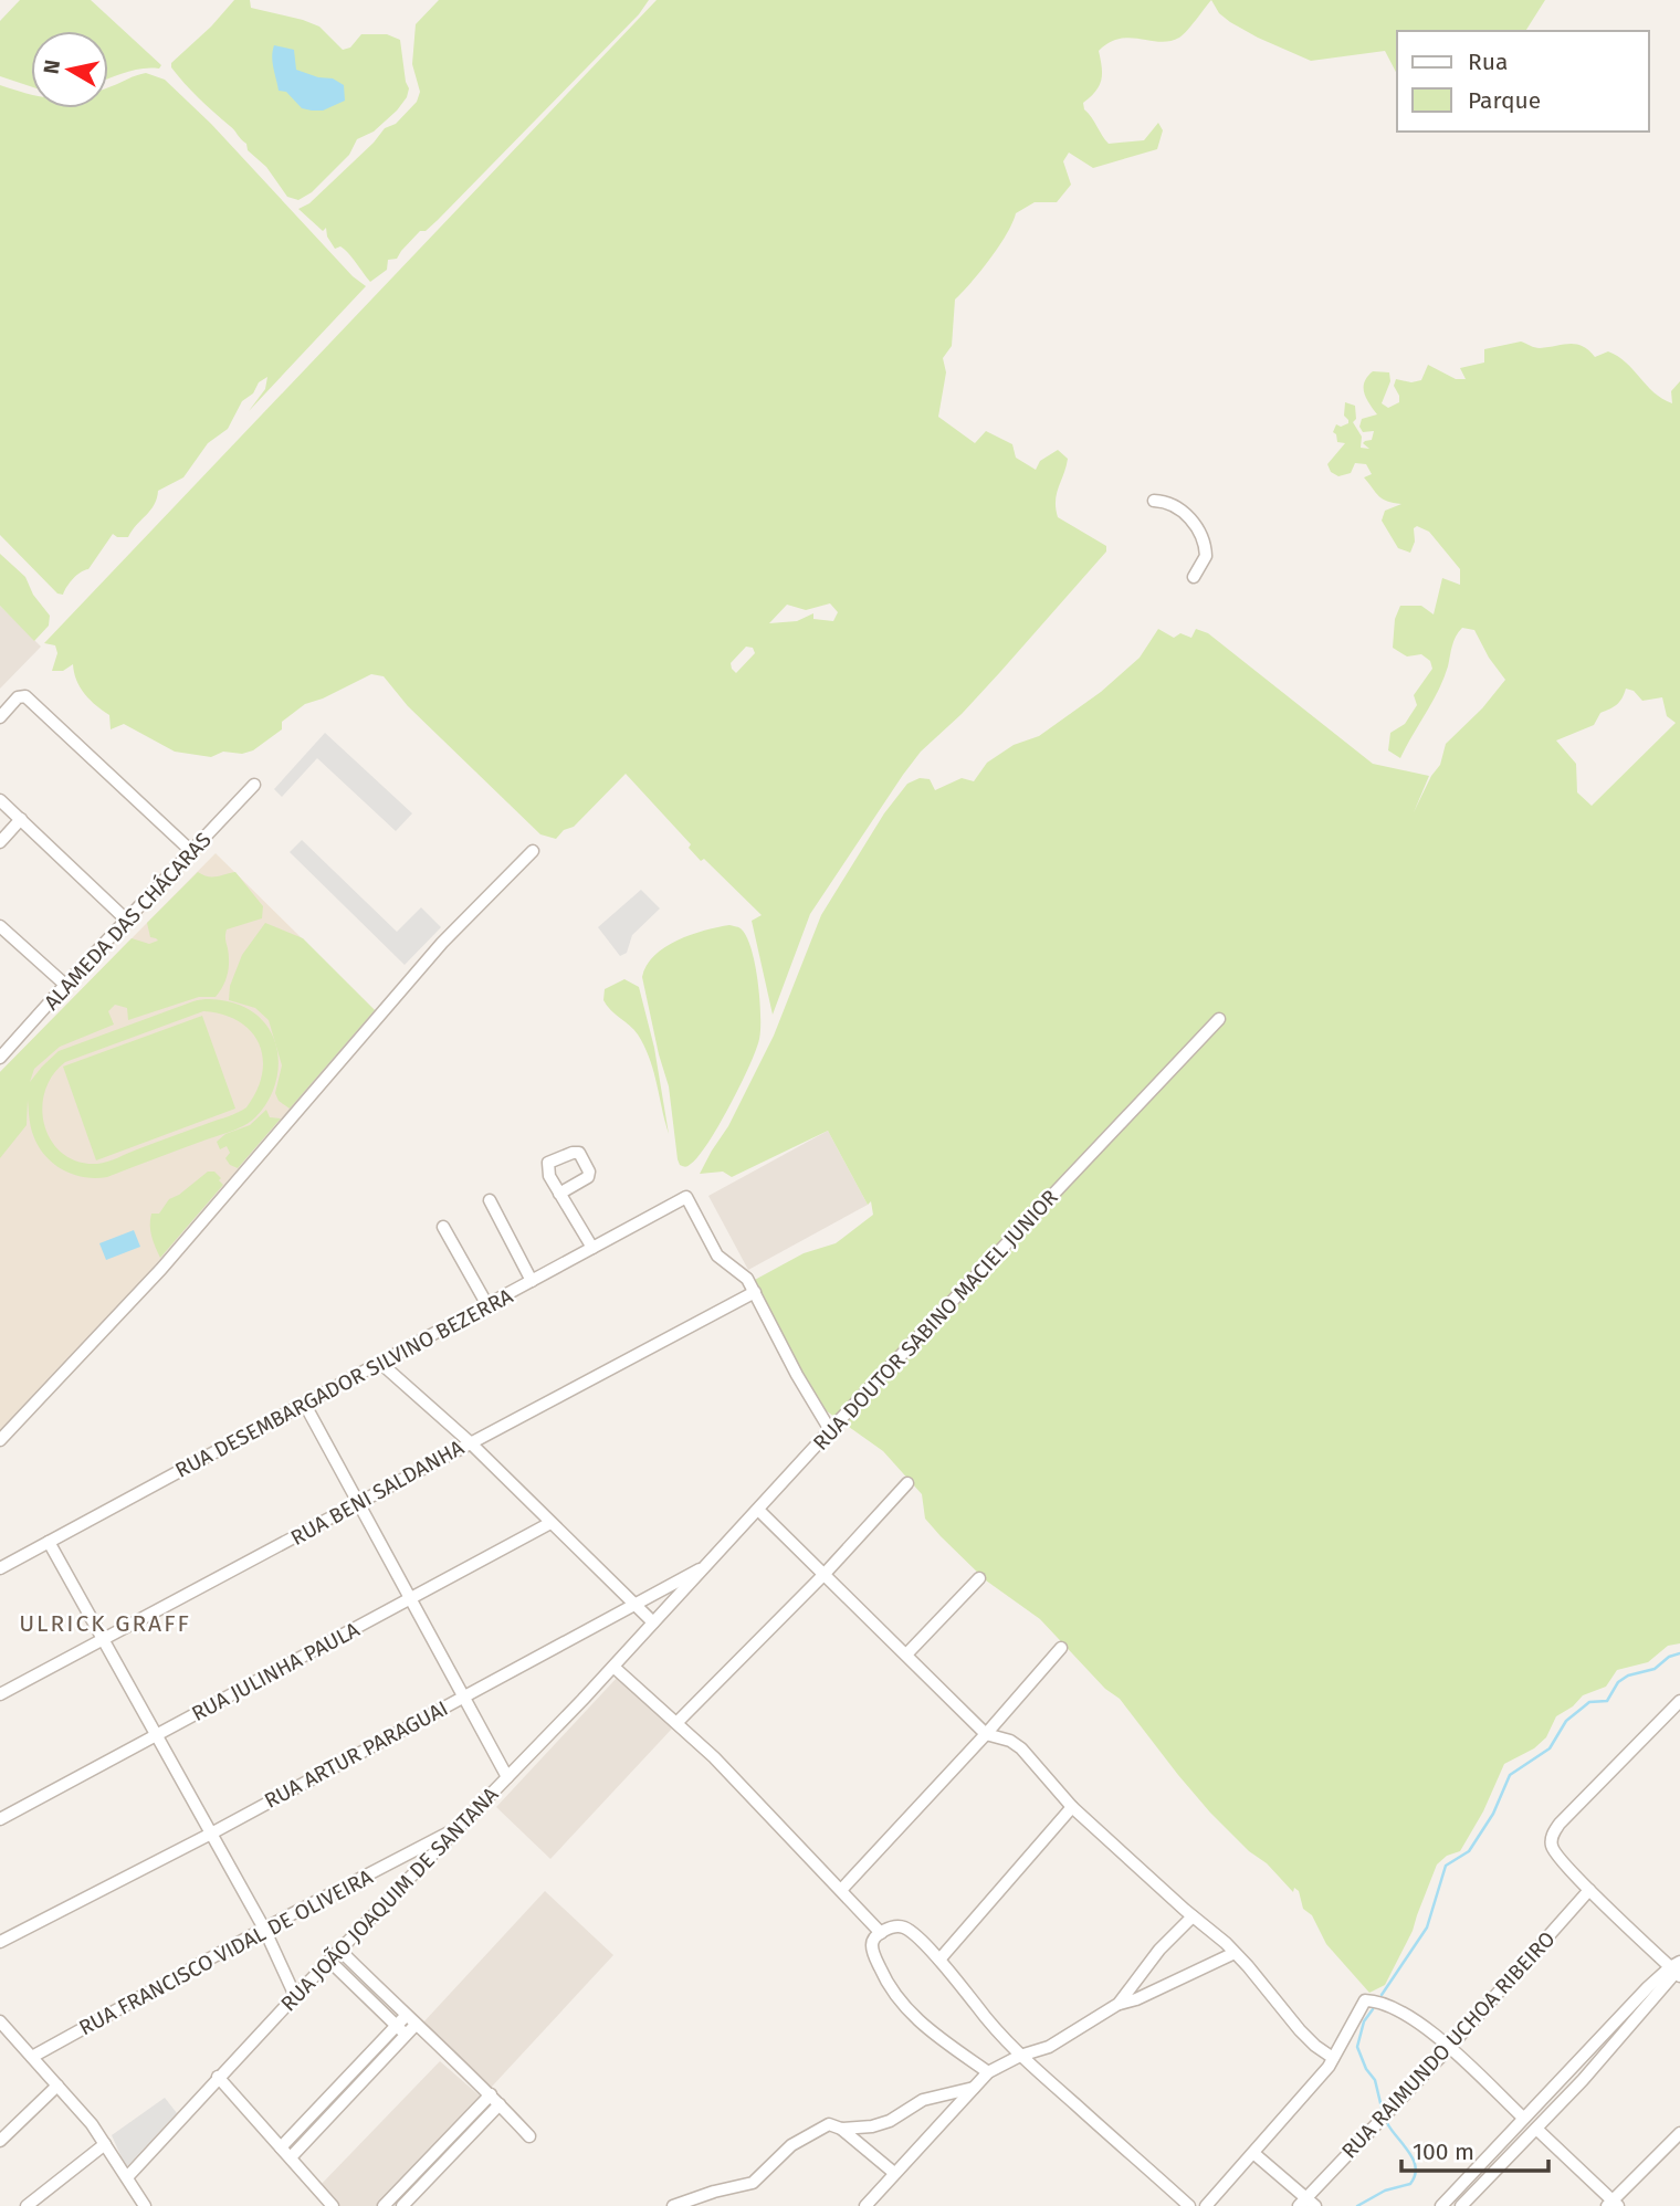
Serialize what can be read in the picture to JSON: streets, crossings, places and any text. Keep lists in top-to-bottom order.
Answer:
{
  "streets": {
    "street": [
      "ALAMEDA DAS CHÁCARAS",
      "RUA DOUTOR SABINO MACIEL JUNIOR",
      "RUA DESEMBARGADOR SILVINO BEZERRA",
      "RUA BENI SALDANHA",
      "RUA JULINHA PAULA",
      "RUA ARTUR PARAGUAI",
      "RUA JOÃO JOAQUIM DE SANTANA",
      "RUA FRANCISCO VIDAL DE OLIVEIRA",
      "RUA RAIMUNDO UCHOA RIBEIRO"
    ]
  },
  "crossings": [
    ["RUA DOUTOR SABINO MACIEL JUNIOR", "RUA ARTUR PARAGUAI"],
    ["RUA DOUTOR SABINO MACIEL JUNIOR", "RUA JOÃO JOAQUIM DE SANTANA"],
    ["RUA DESEMBARGADOR SILVINO BEZERRA", "RUA BENI SALDANHA"],
    ["RUA JOÃO JOAQUIM DE SANTANA", "RUA FRANCISCO VIDAL DE OLIVEIRA"]
  ],
  "districts": ["ULRICK GRAFF"],
  "legend": ["Rua", "Parque"],
  "scale_bar": "100 m",
  "north": "left"
}
